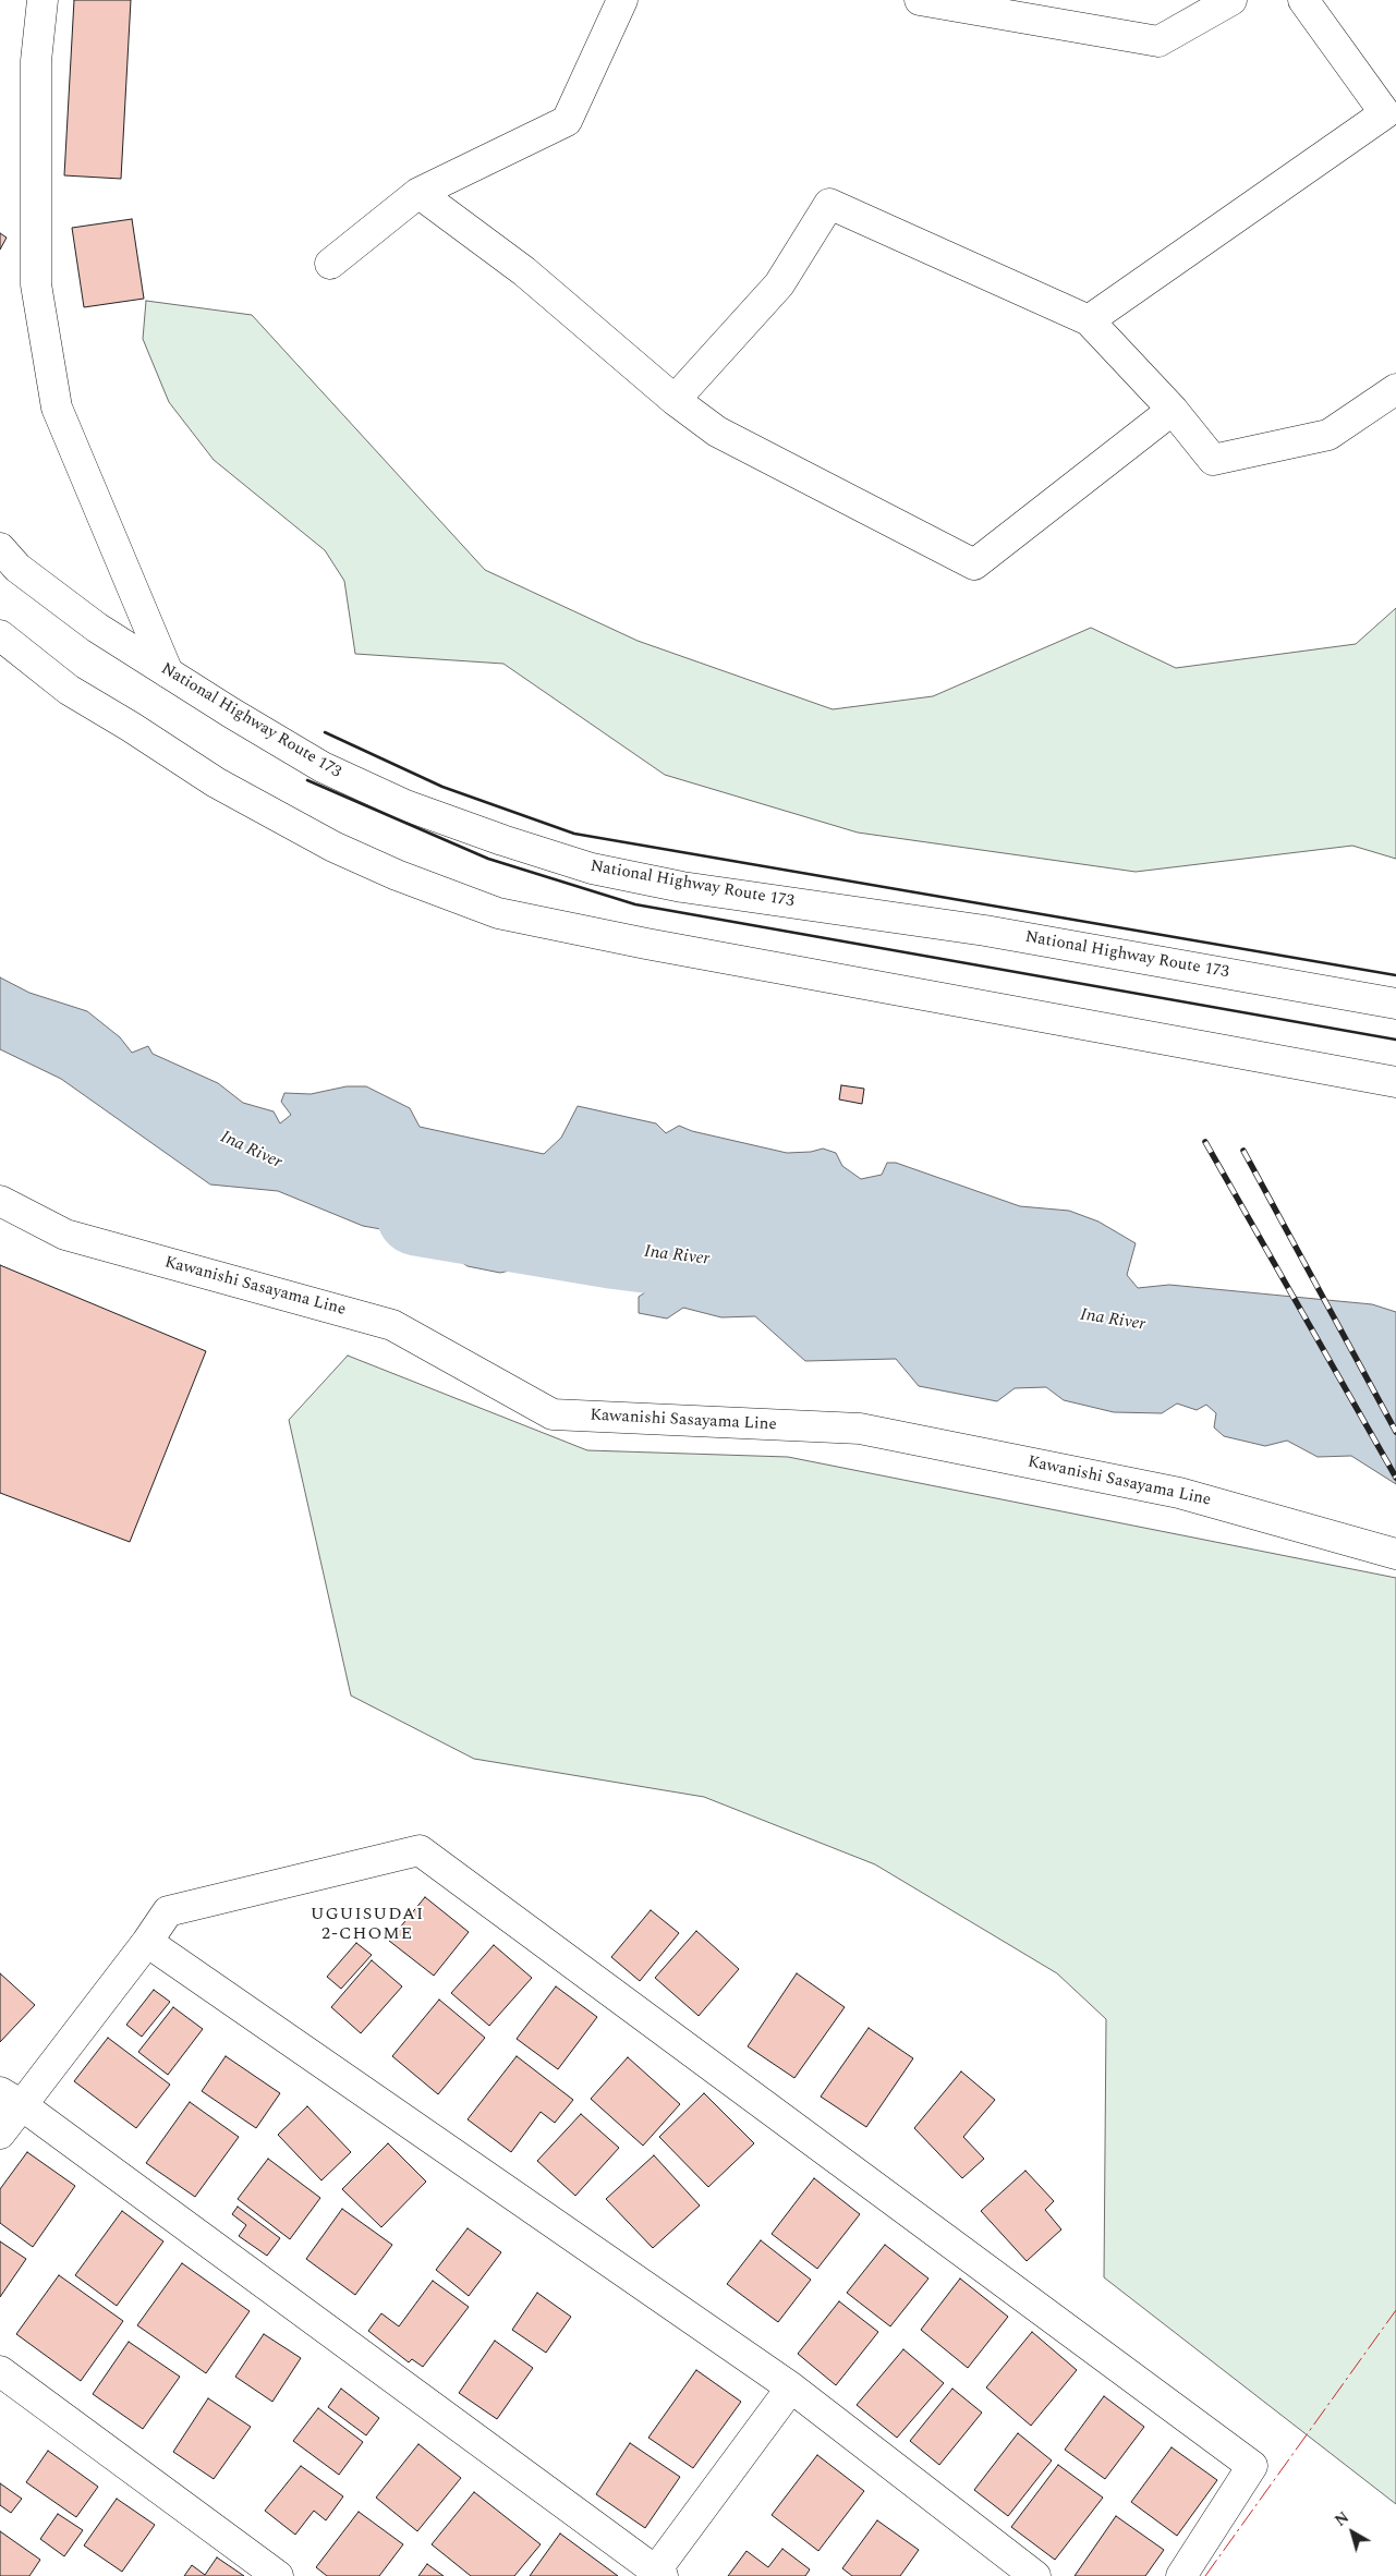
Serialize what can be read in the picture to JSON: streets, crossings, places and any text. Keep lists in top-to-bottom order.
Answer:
{
  "streets": {
    "main road": ["National Highway Route 173", "Kawanishi Sasayama Line"]
  },
  "districts": ["UGUISUDAI 2-CHOME"],
  "water": ["Ina River"],
  "north": "top left"
}
